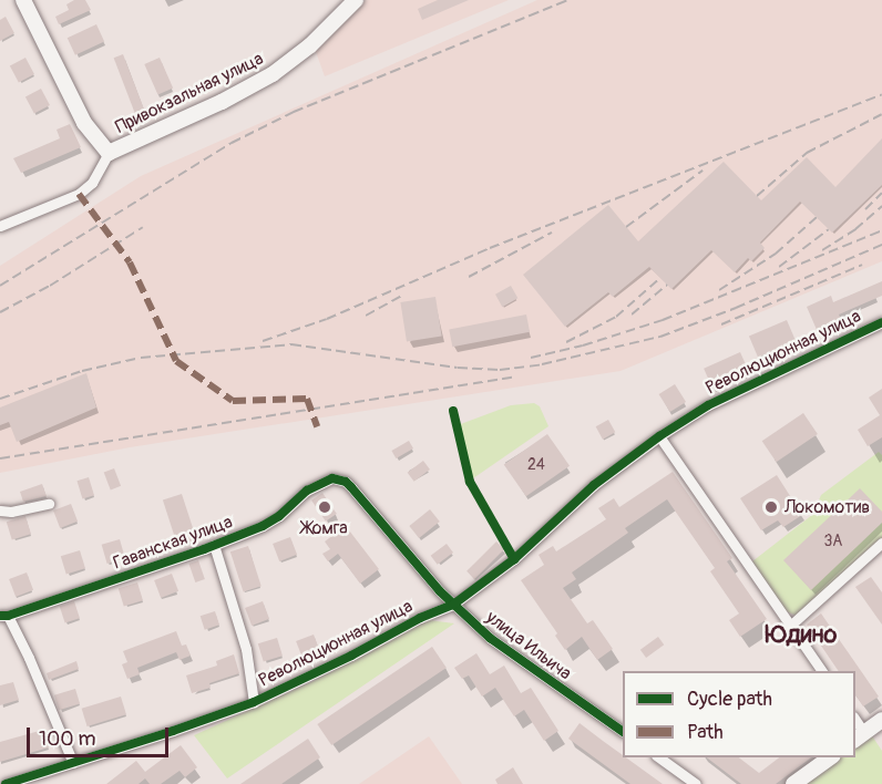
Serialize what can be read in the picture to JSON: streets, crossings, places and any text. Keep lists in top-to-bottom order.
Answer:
{
  "streets": {
    "main road": ["Привокзальная улица"],
    "street": ["Революционная улица", "Гаванская улица", "улица Ильича"]
  },
  "crossings": [
    ["Революционная улица", "улица Ильича"],
    ["Гаванская улица", "улица Ильича"]
  ],
  "districts": ["Юдино"],
  "places": ["Жомга", "Локомотив"],
  "house_numbers": ["24", "3А"],
  "legend": ["Cycle path", "Path"],
  "scale_bar": "100 m"
}
